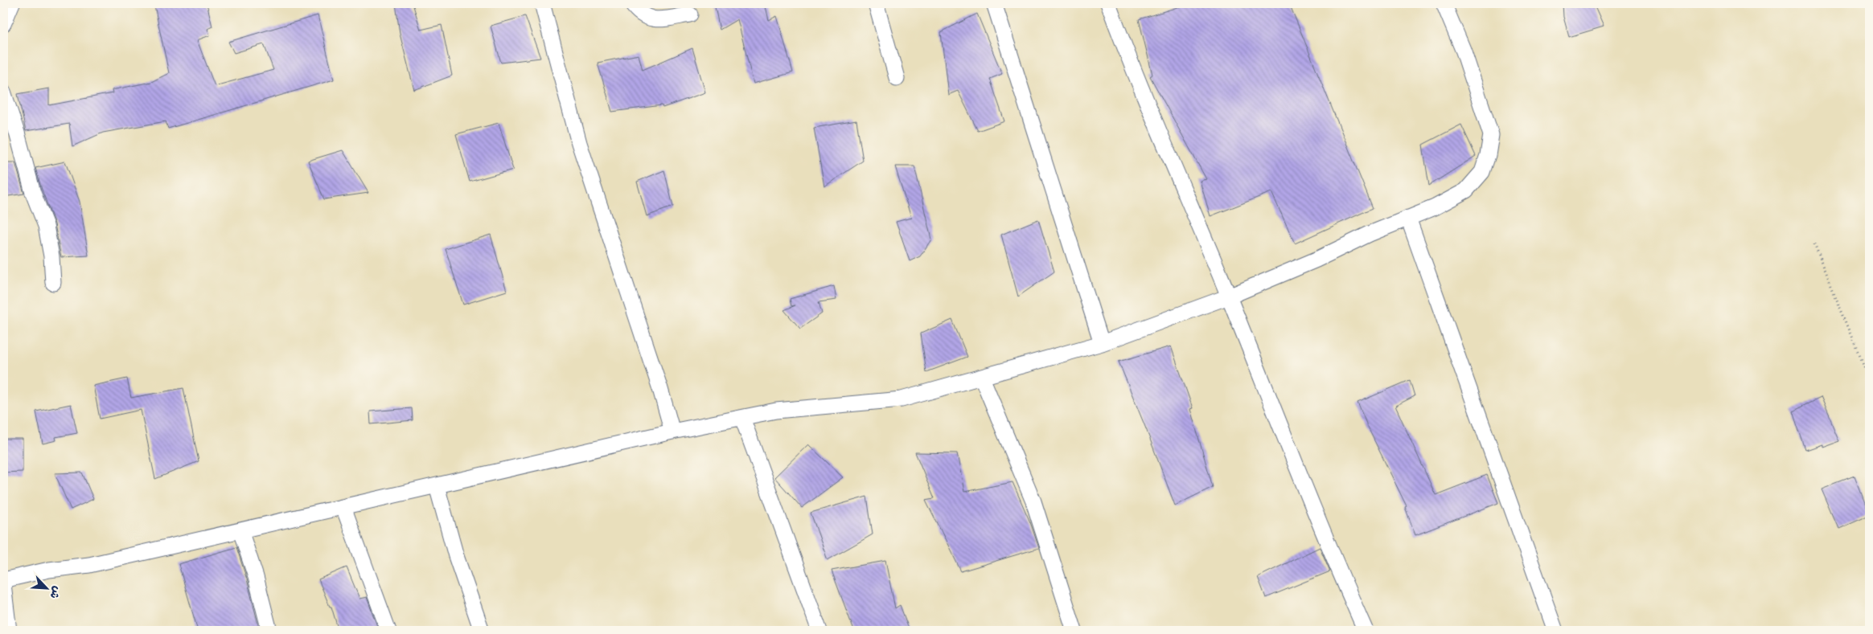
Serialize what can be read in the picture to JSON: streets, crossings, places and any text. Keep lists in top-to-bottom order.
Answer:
{
  "north": "bottom right"
}
